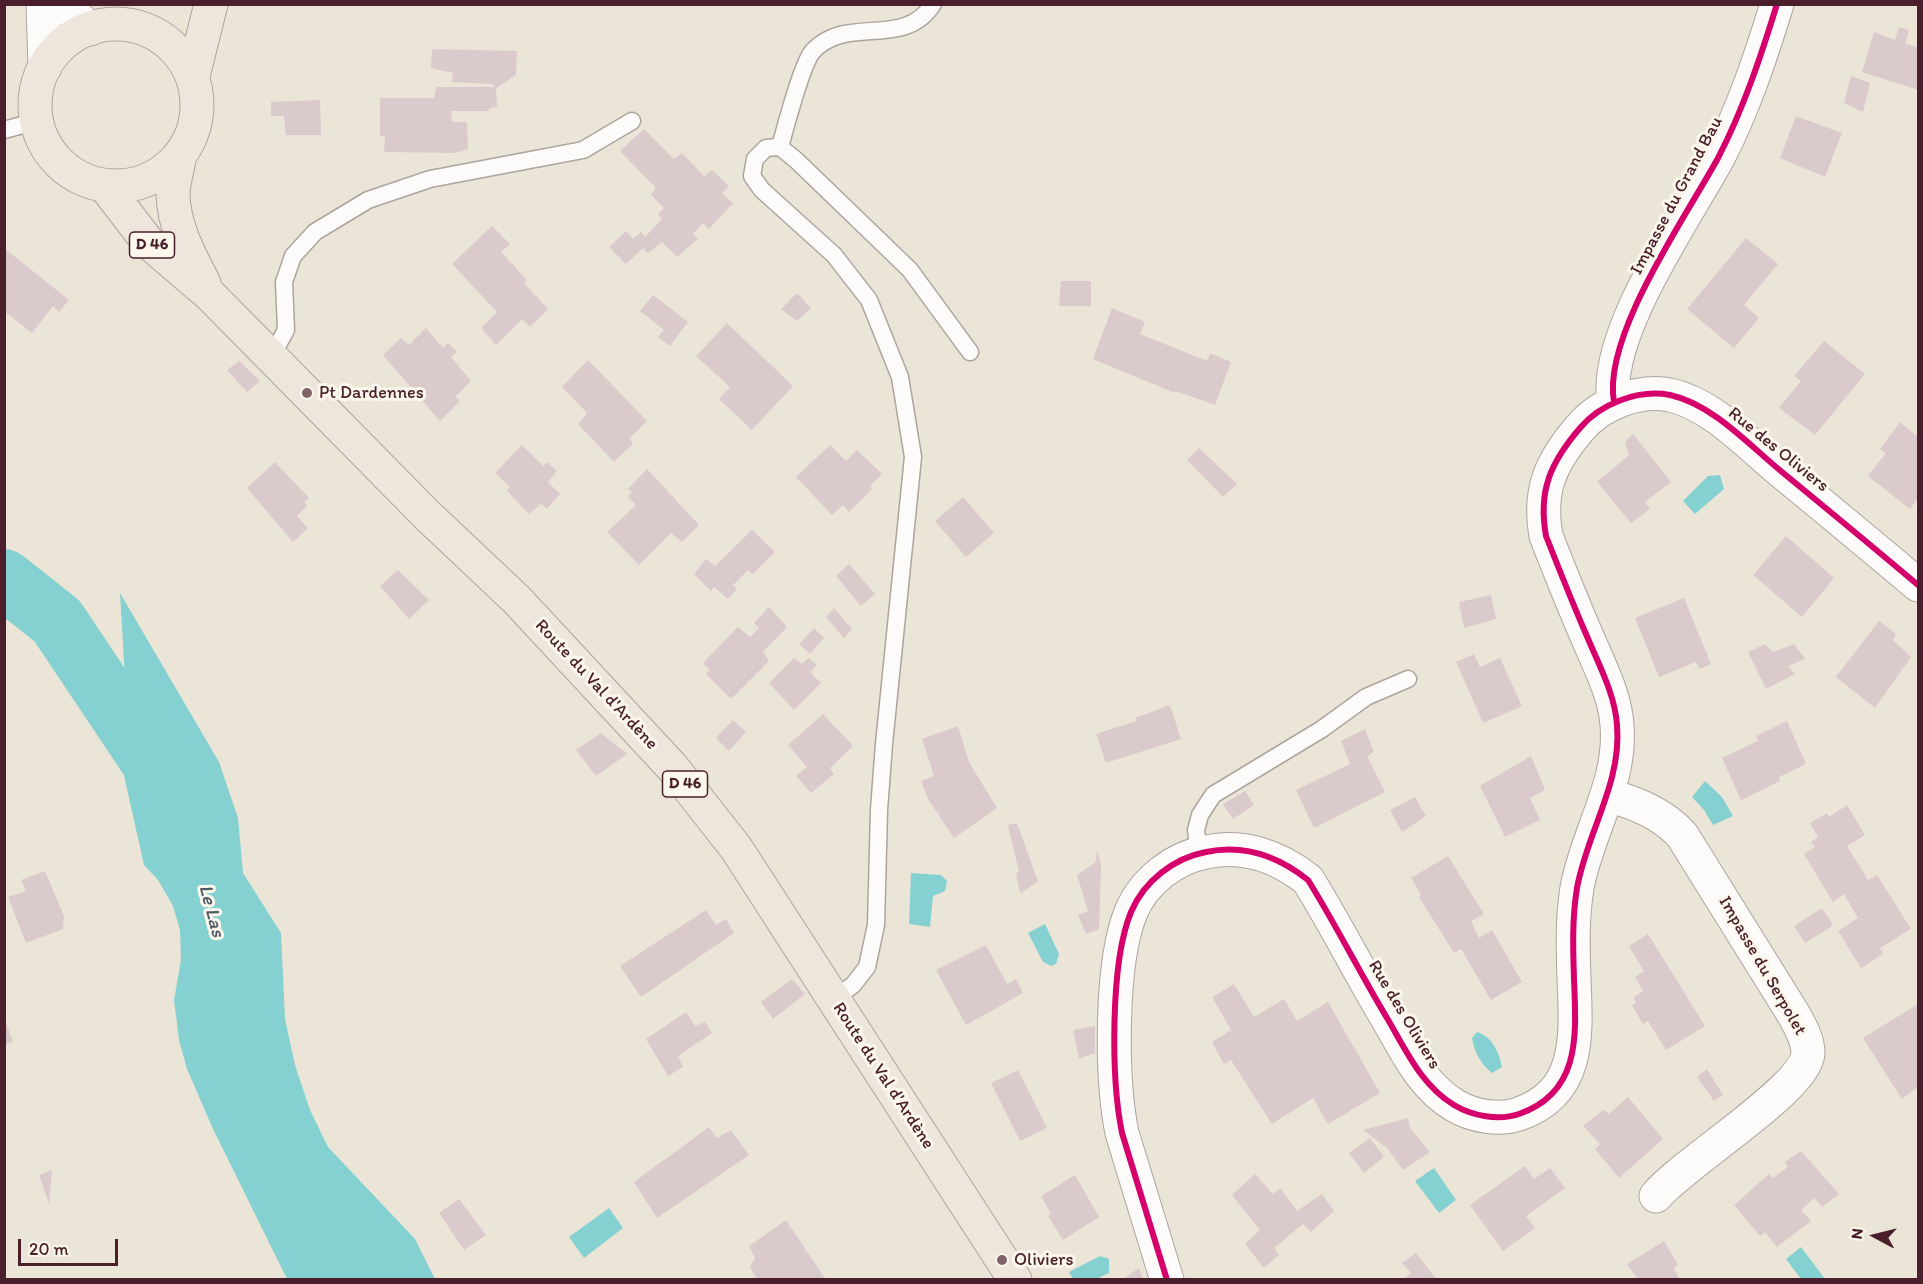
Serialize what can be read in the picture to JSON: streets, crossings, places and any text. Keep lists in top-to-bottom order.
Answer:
{
  "streets": {
    "main road": ["D 46", "Route du Val d'Ardène"],
    "street": ["Impasse du Grand Bau", "Rue des Oliviers", "Impasse du Serpolet"]
  },
  "crossings": [
    ["Impasse du Grand Bau", "Rue des Oliviers"],
    ["Rue des Oliviers", "Impasse du Serpolet"]
  ],
  "water": ["Le Las"],
  "places": ["Pt Dardennes", "Oliviers"],
  "scale_bar": "20 m",
  "north": "left"
}
